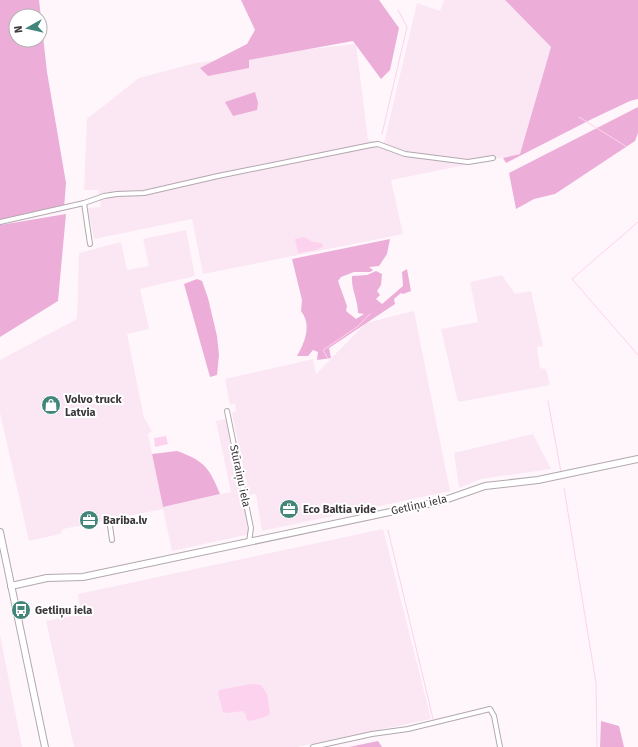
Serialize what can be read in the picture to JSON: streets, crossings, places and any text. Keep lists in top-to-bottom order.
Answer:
{
  "streets": {
    "street": ["Stūraiņu iela", "Getliņu iela"]
  },
  "crossings": [
    ["Stūraiņu iela", "Getliņu iela"]
  ],
  "places": {
    "shop": ["Volvo truck Latvia"],
    "office": ["Eco Baltia vide", "Bariba.lv"],
    "bus stop": ["Getliņu iela"]
  },
  "north": "left"
}
